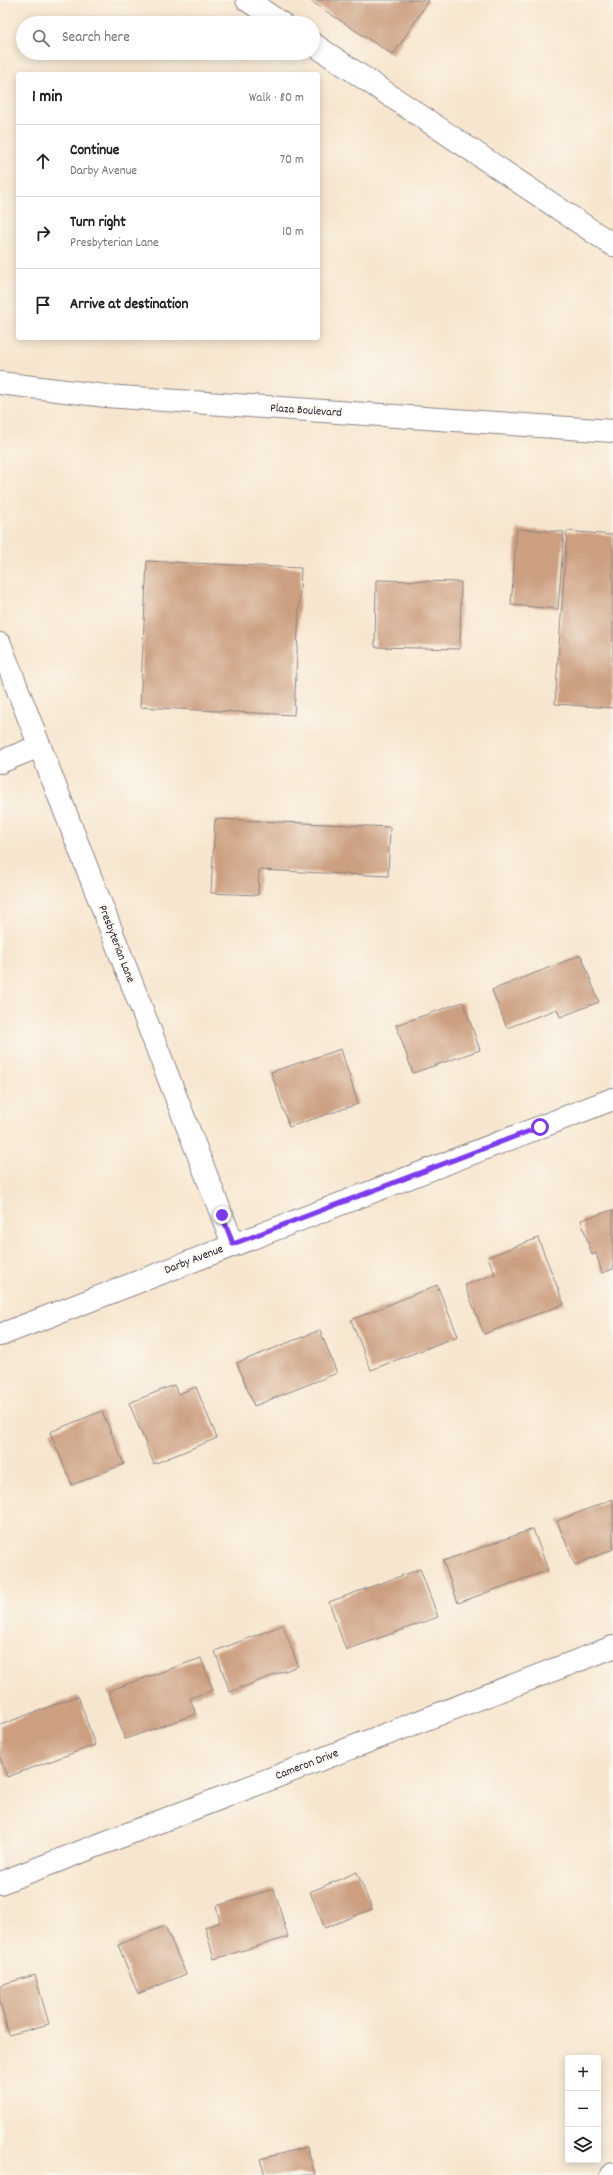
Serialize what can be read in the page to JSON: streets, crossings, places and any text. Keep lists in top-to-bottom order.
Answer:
{
  "streets": {
    "street": [
      "Plaza Boulevard",
      "Presbyterian Lane",
      "Darby Avenue",
      "Cameron Drive"
    ]
  },
  "crossings": [
    ["Presbyterian Lane", "Darby Avenue"]
  ],
  "page": {
    "search": "Search here",
    "heading": ["1 min", "Walk · 80 m"],
    "list": [
      ["Continue", "Darby Avenue", "70 m"],
      ["Turn right", "Presbyterian Lane", "10 m"],
      "Arrive at destination"
    ],
    "map_buttons": ["+", "−"]
  }
}
